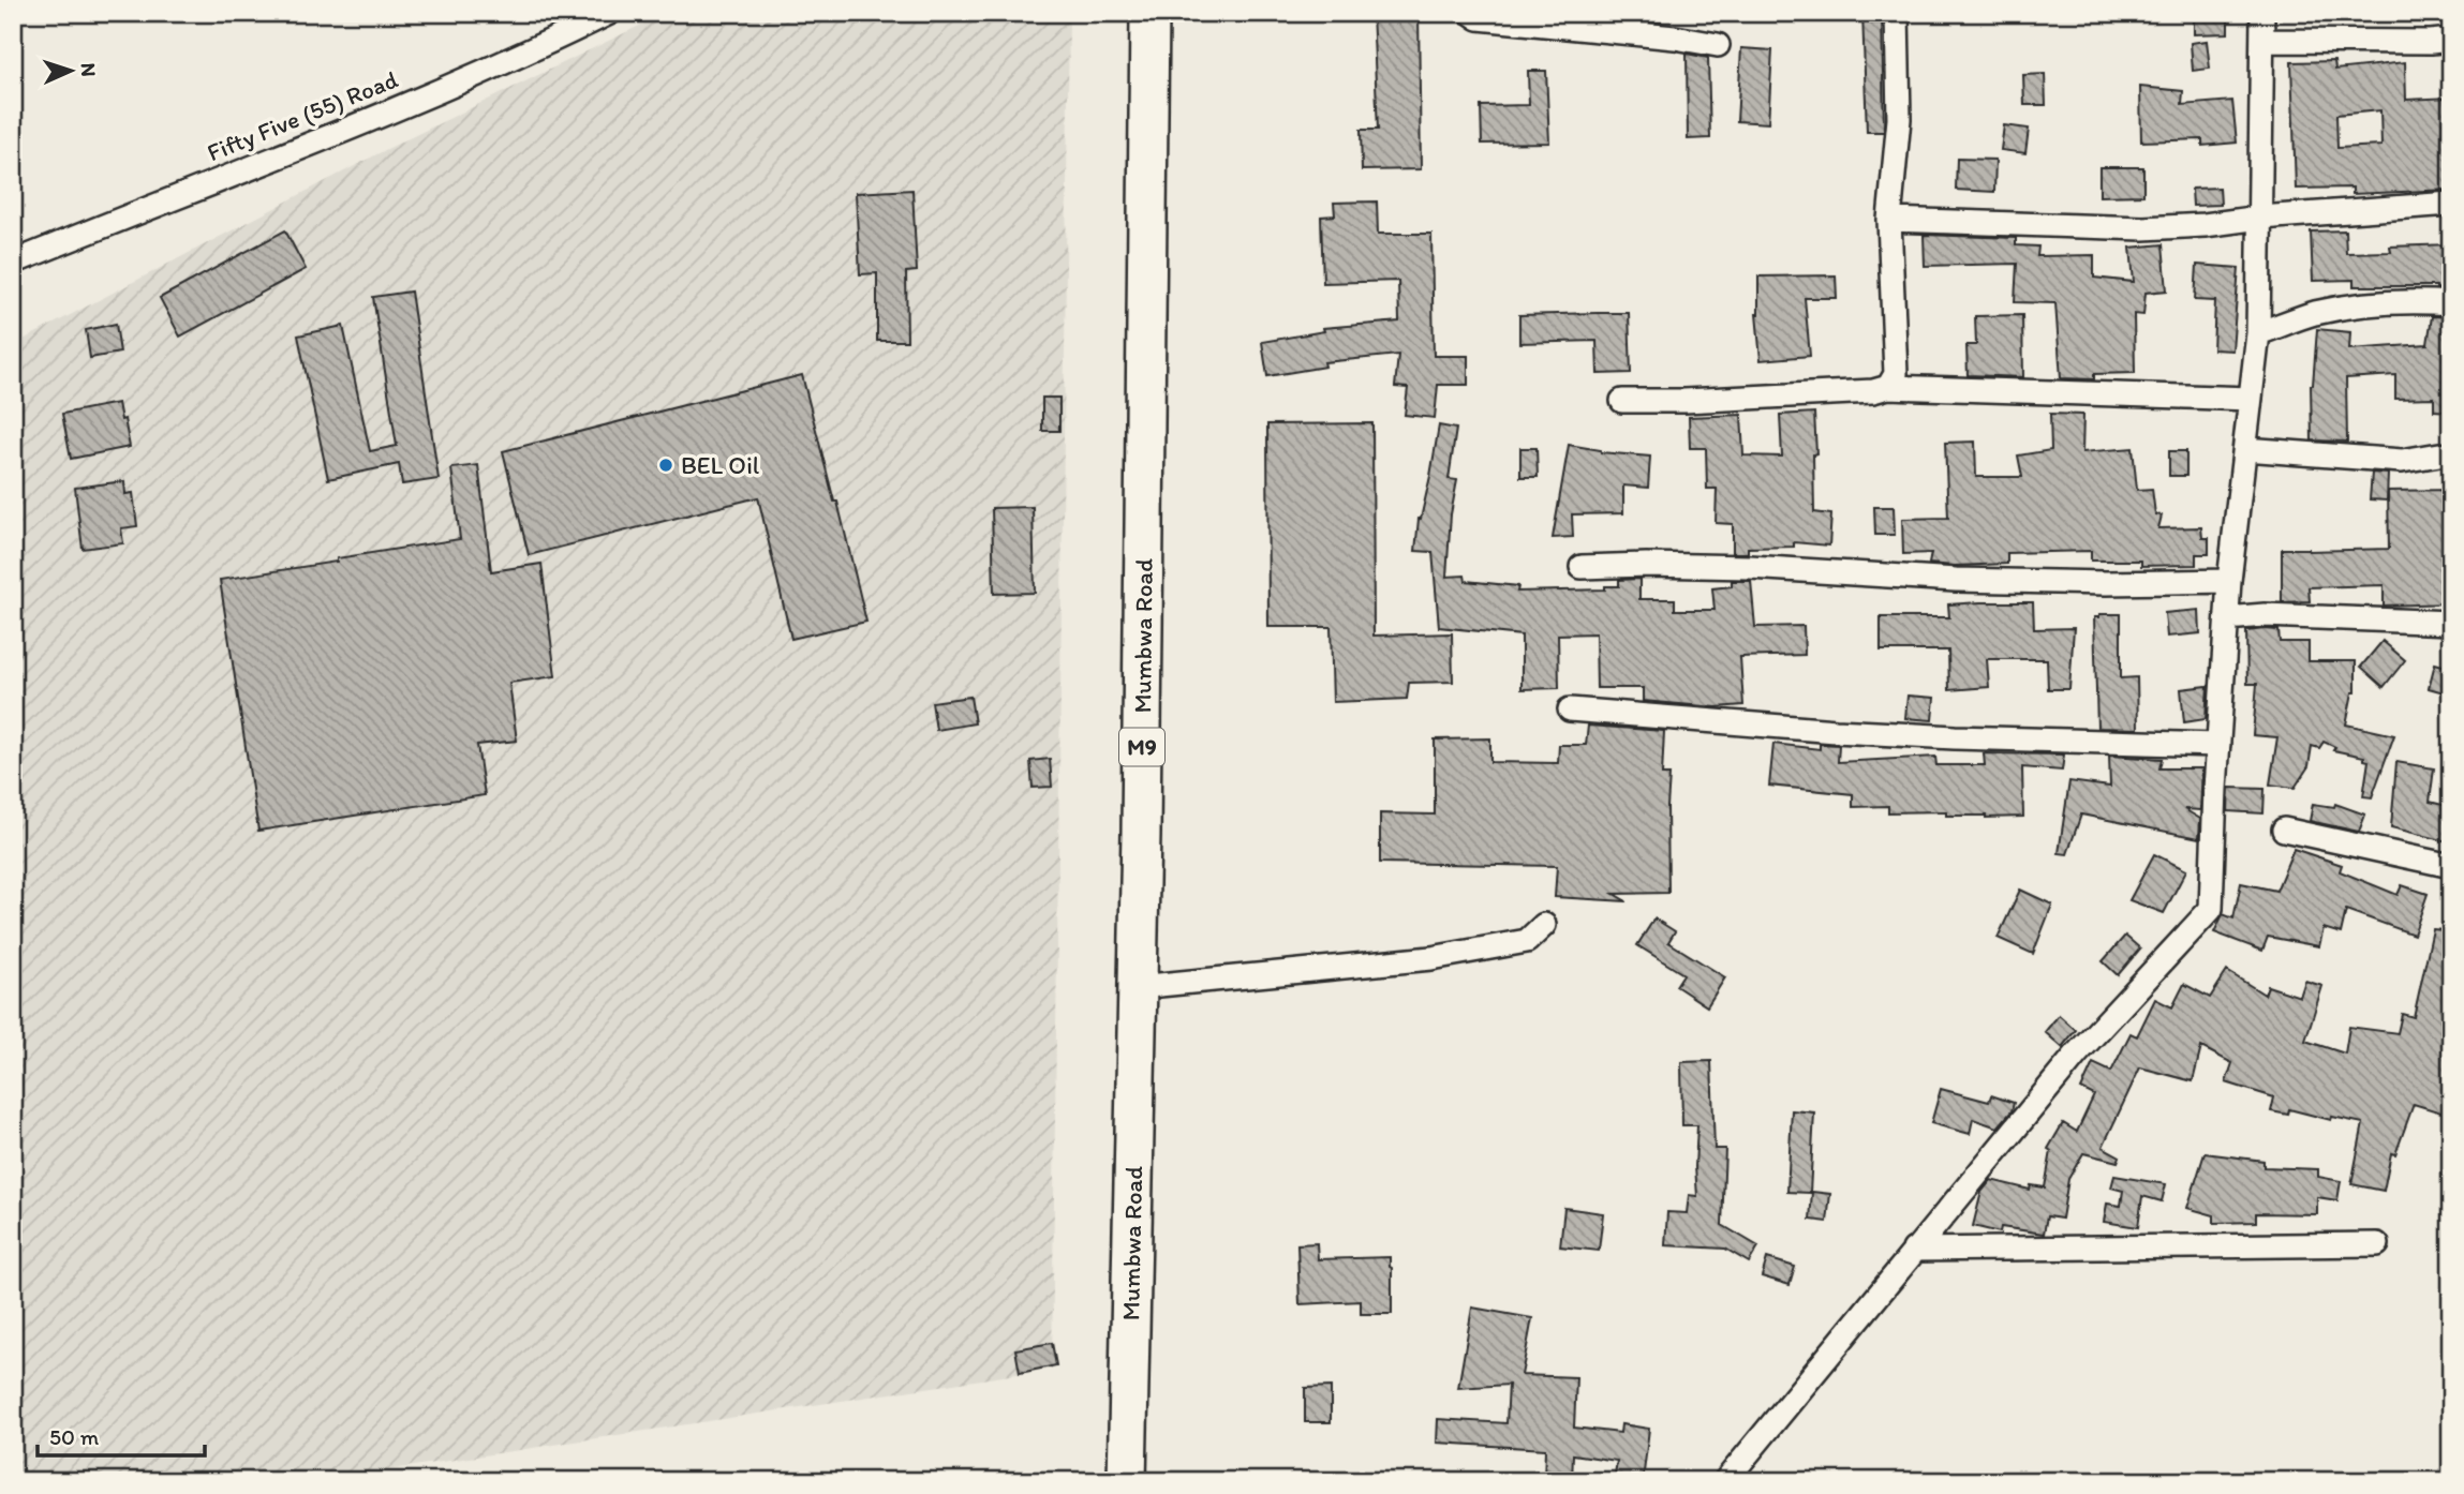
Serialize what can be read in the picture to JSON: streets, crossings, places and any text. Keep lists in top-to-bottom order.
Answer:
{
  "streets": {
    "main road": ["Mumbwa Road", "M9"],
    "street": ["Fifty Five (55) Road"]
  },
  "places": ["BEL Oil"],
  "scale_bar": "50 m",
  "north": "right"
}
